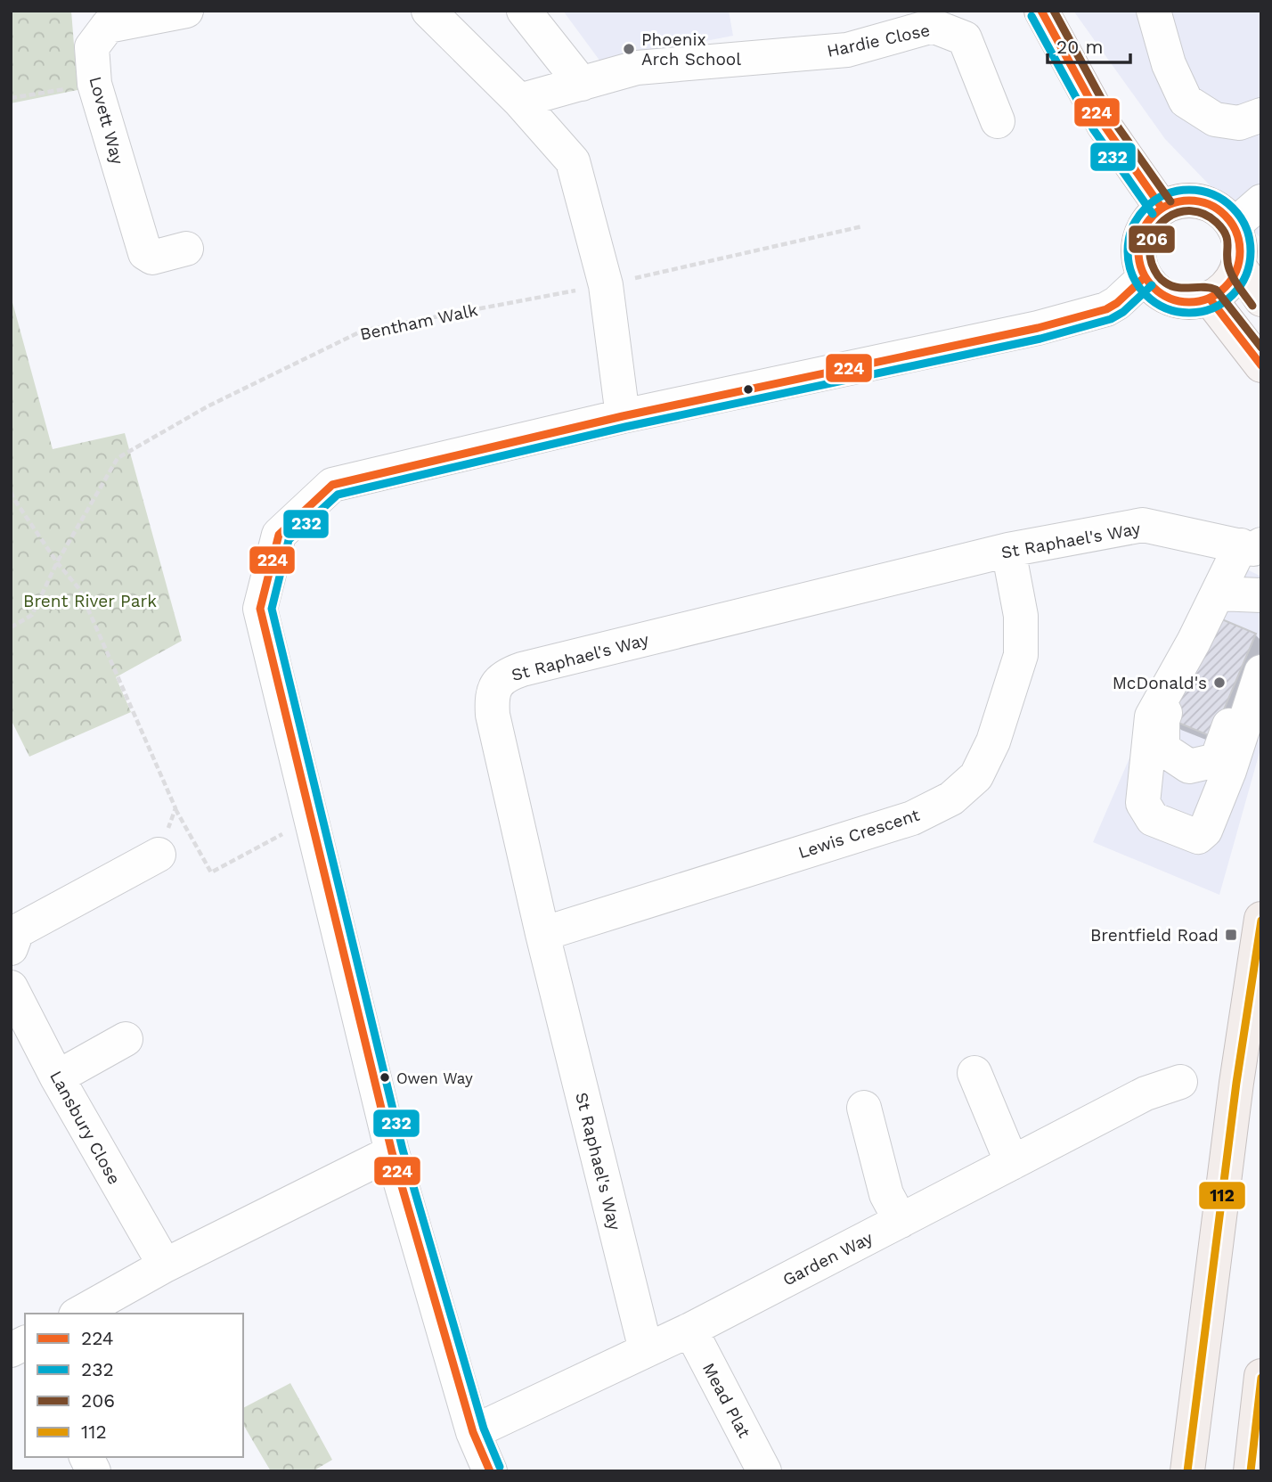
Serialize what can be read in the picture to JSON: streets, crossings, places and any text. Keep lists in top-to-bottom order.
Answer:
{
  "streets": {
    "street": [
      "Hardie Close",
      "Lovett Way",
      "St Raphael's Way",
      "Lewis Crescent",
      "Lansbury Close",
      "Garden Way",
      "Mead Plat"
    ],
    "path": ["Bentham Walk"]
  },
  "crossings": [
    ["St Raphael's Way", "Lewis Crescent"],
    ["St Raphael's Way", "Garden Way"],
    ["Garden Way", "Mead Plat"]
  ],
  "parks": ["Brent River Park"],
  "places": {
    "other": ["Phoenix Arch School", "McDonald's", "Owen Way"],
    "transit": ["Brentfield Road"]
  },
  "lines": [
    "transit line 224",
    "transit line 206",
    "transit line 232",
    "transit line 112"
  ],
  "legend": [
    "224",
    "232",
    "206",
    "112"
  ],
  "scale_bar": "20 m"
}
